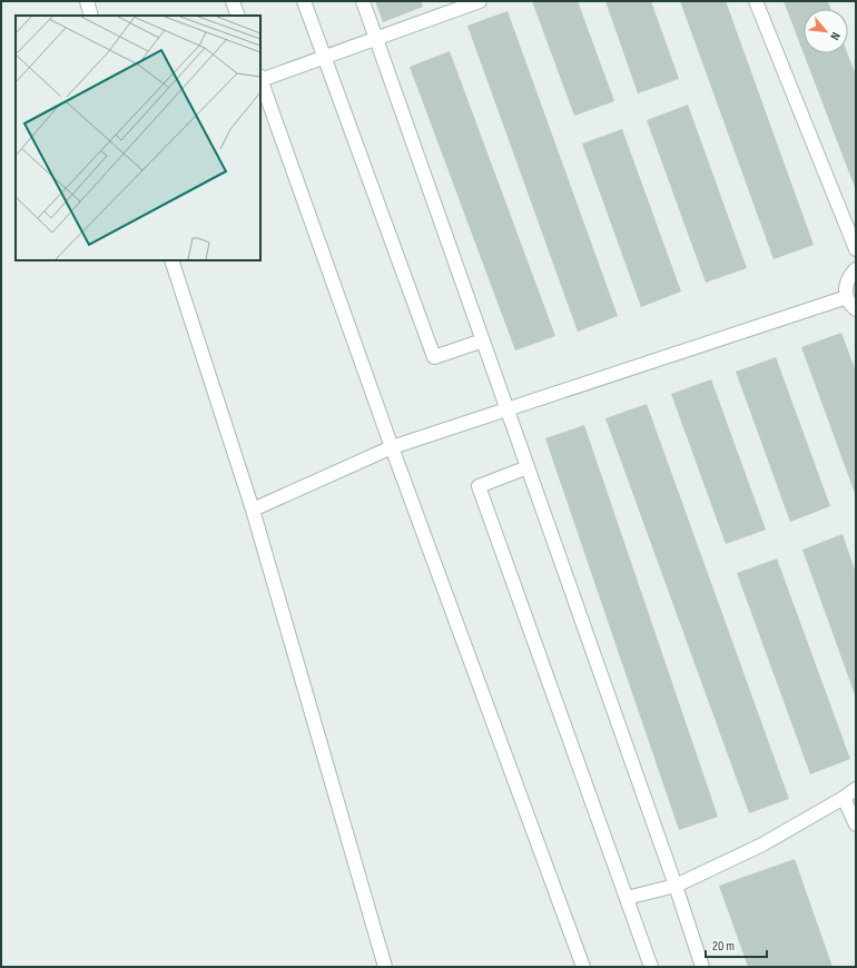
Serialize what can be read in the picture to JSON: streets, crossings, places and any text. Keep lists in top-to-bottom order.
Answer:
{
  "scale_bar": "20 m",
  "north": "bottom right"
}
